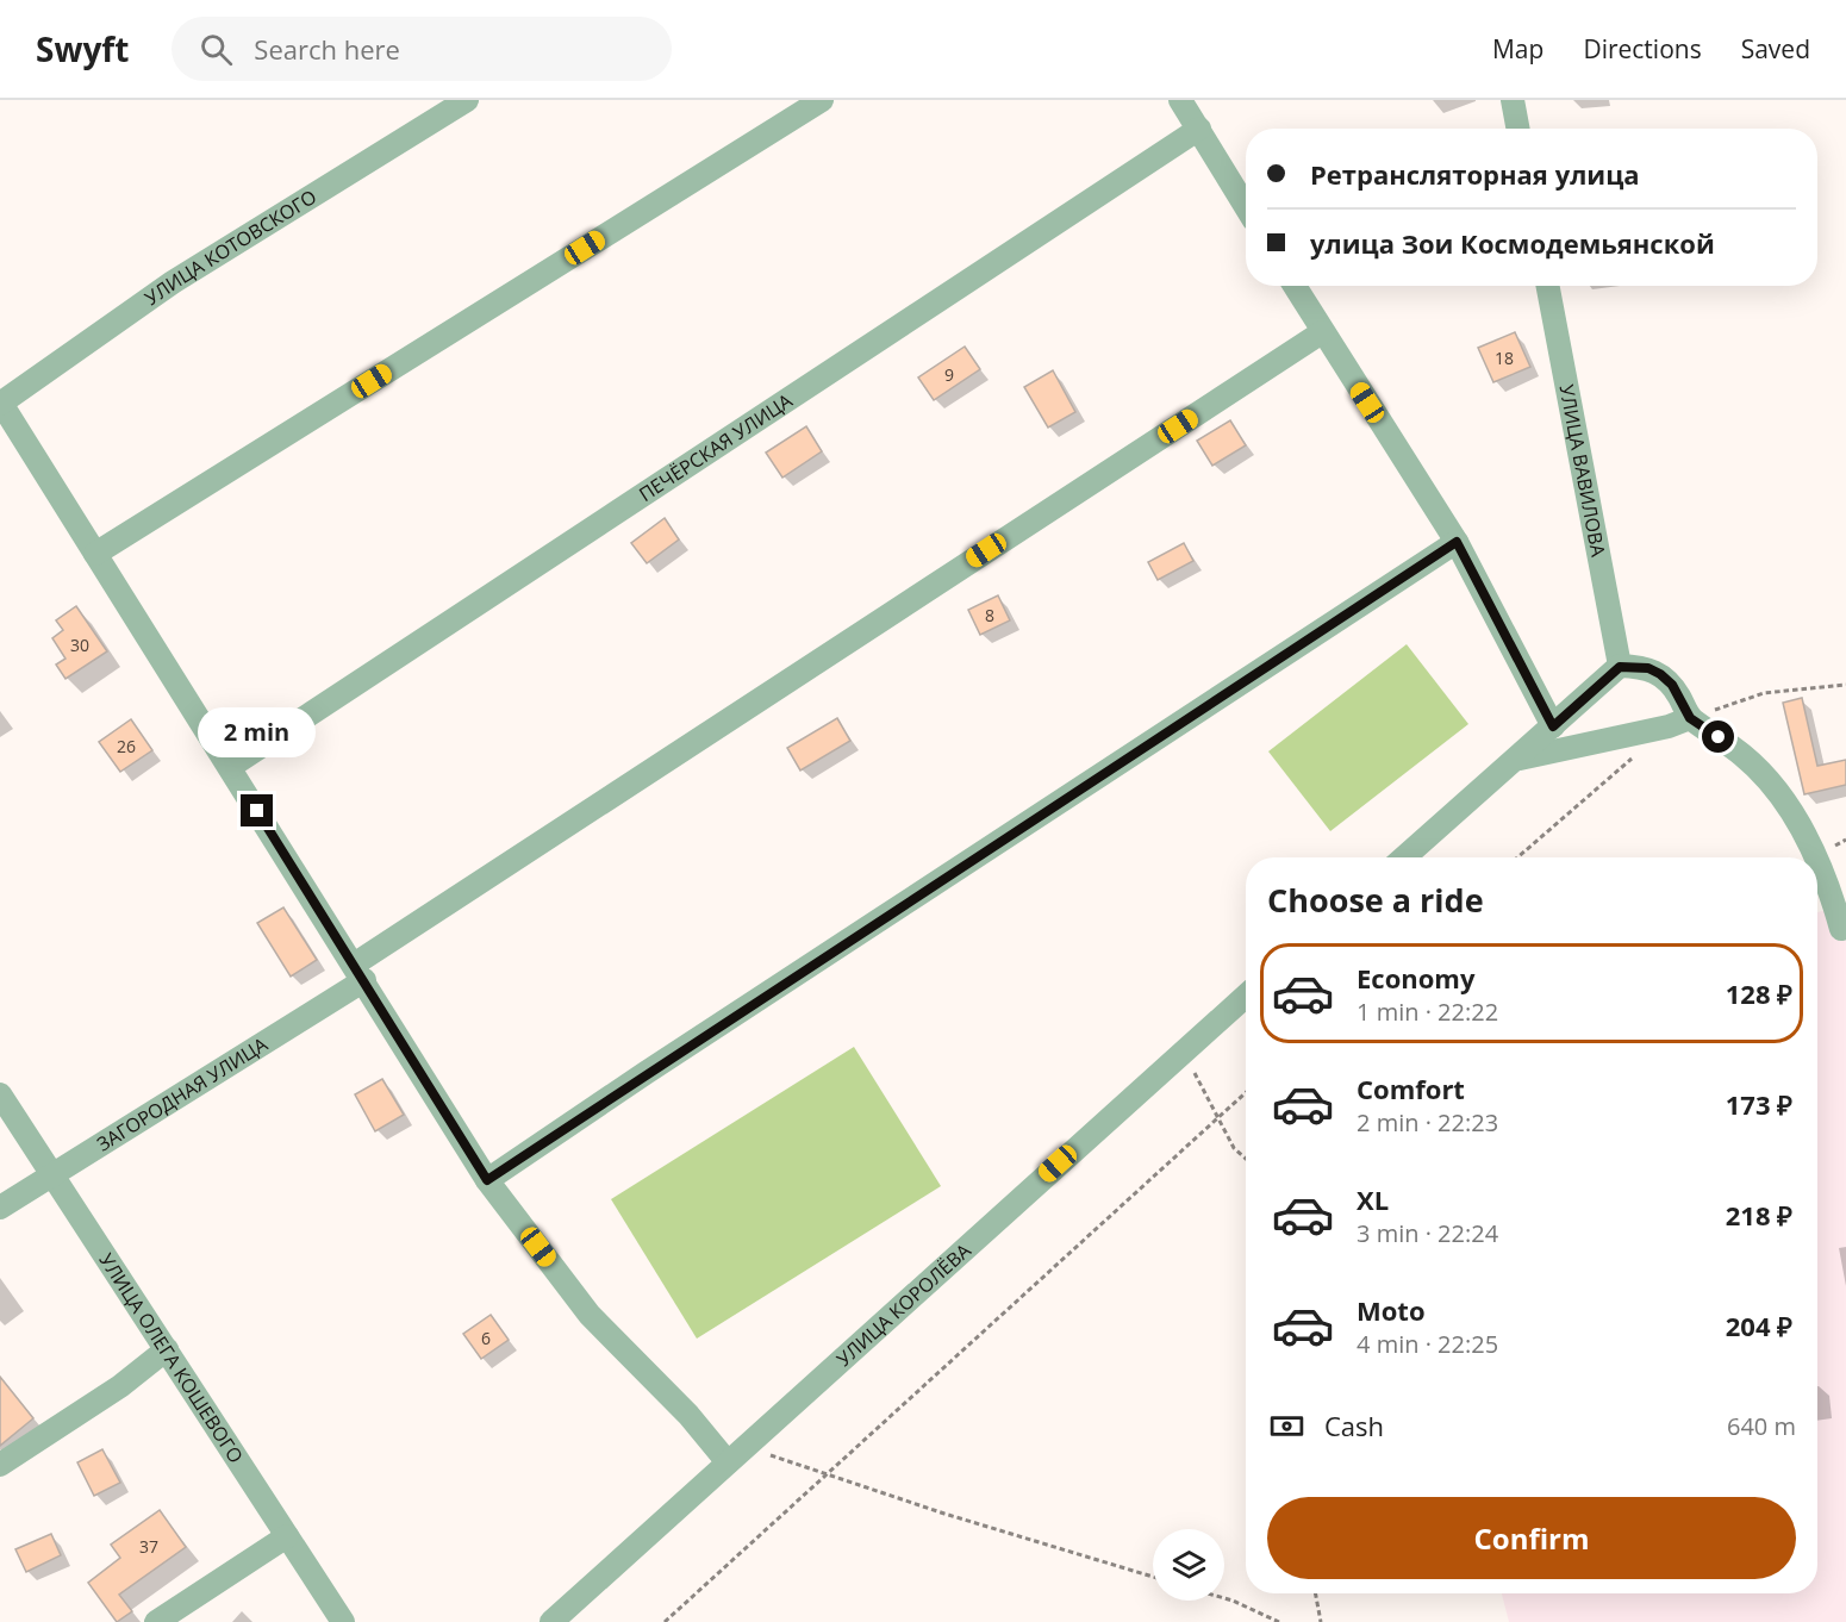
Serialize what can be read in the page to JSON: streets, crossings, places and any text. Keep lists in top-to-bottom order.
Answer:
{
  "streets": {
    "street": [
      "УЛИЦА КОТОВСКОГО",
      "ПЕЧЁРСКАЯ УЛИЦА",
      "УЛИЦА ВАВИЛОВА",
      "ЗАГОРОДНАЯ УЛИЦА",
      "УЛИЦА КОРОЛЁВА",
      "УЛИЦА ОЛЕГА КОШЕВОГО"
    ]
  },
  "crossings": [
    ["ЗАГОРОДНАЯ УЛИЦА", "УЛИЦА ОЛЕГА КОШЕВОГО"]
  ],
  "house_numbers": [
    "18",
    "9",
    "8",
    "30",
    "26",
    "6",
    "37"
  ],
  "page": {
    "header": "Swyft",
    "search": "Search here",
    "nav": ["Map", "Directions", "Saved"],
    "banner": ["Ретрансляторная улица", "улица Зои Космодемьянской"],
    "bubble": "2 min",
    "heading": "Choose a ride",
    "list": [
      {
        "name": "Economy",
        "note": "1 min · 22:22",
        "value": "128 ₽"
      },
      {
        "name": "Comfort",
        "note": "2 min · 22:23",
        "value": "173 ₽"
      },
      {
        "name": "XL",
        "note": "3 min · 22:24",
        "value": "218 ₽"
      },
      {
        "name": "Moto",
        "note": "4 min · 22:25",
        "value": "204 ₽"
      }
    ],
    "pay": ["Cash", "640 m"],
    "buttons": "Confirm"
  }
}
